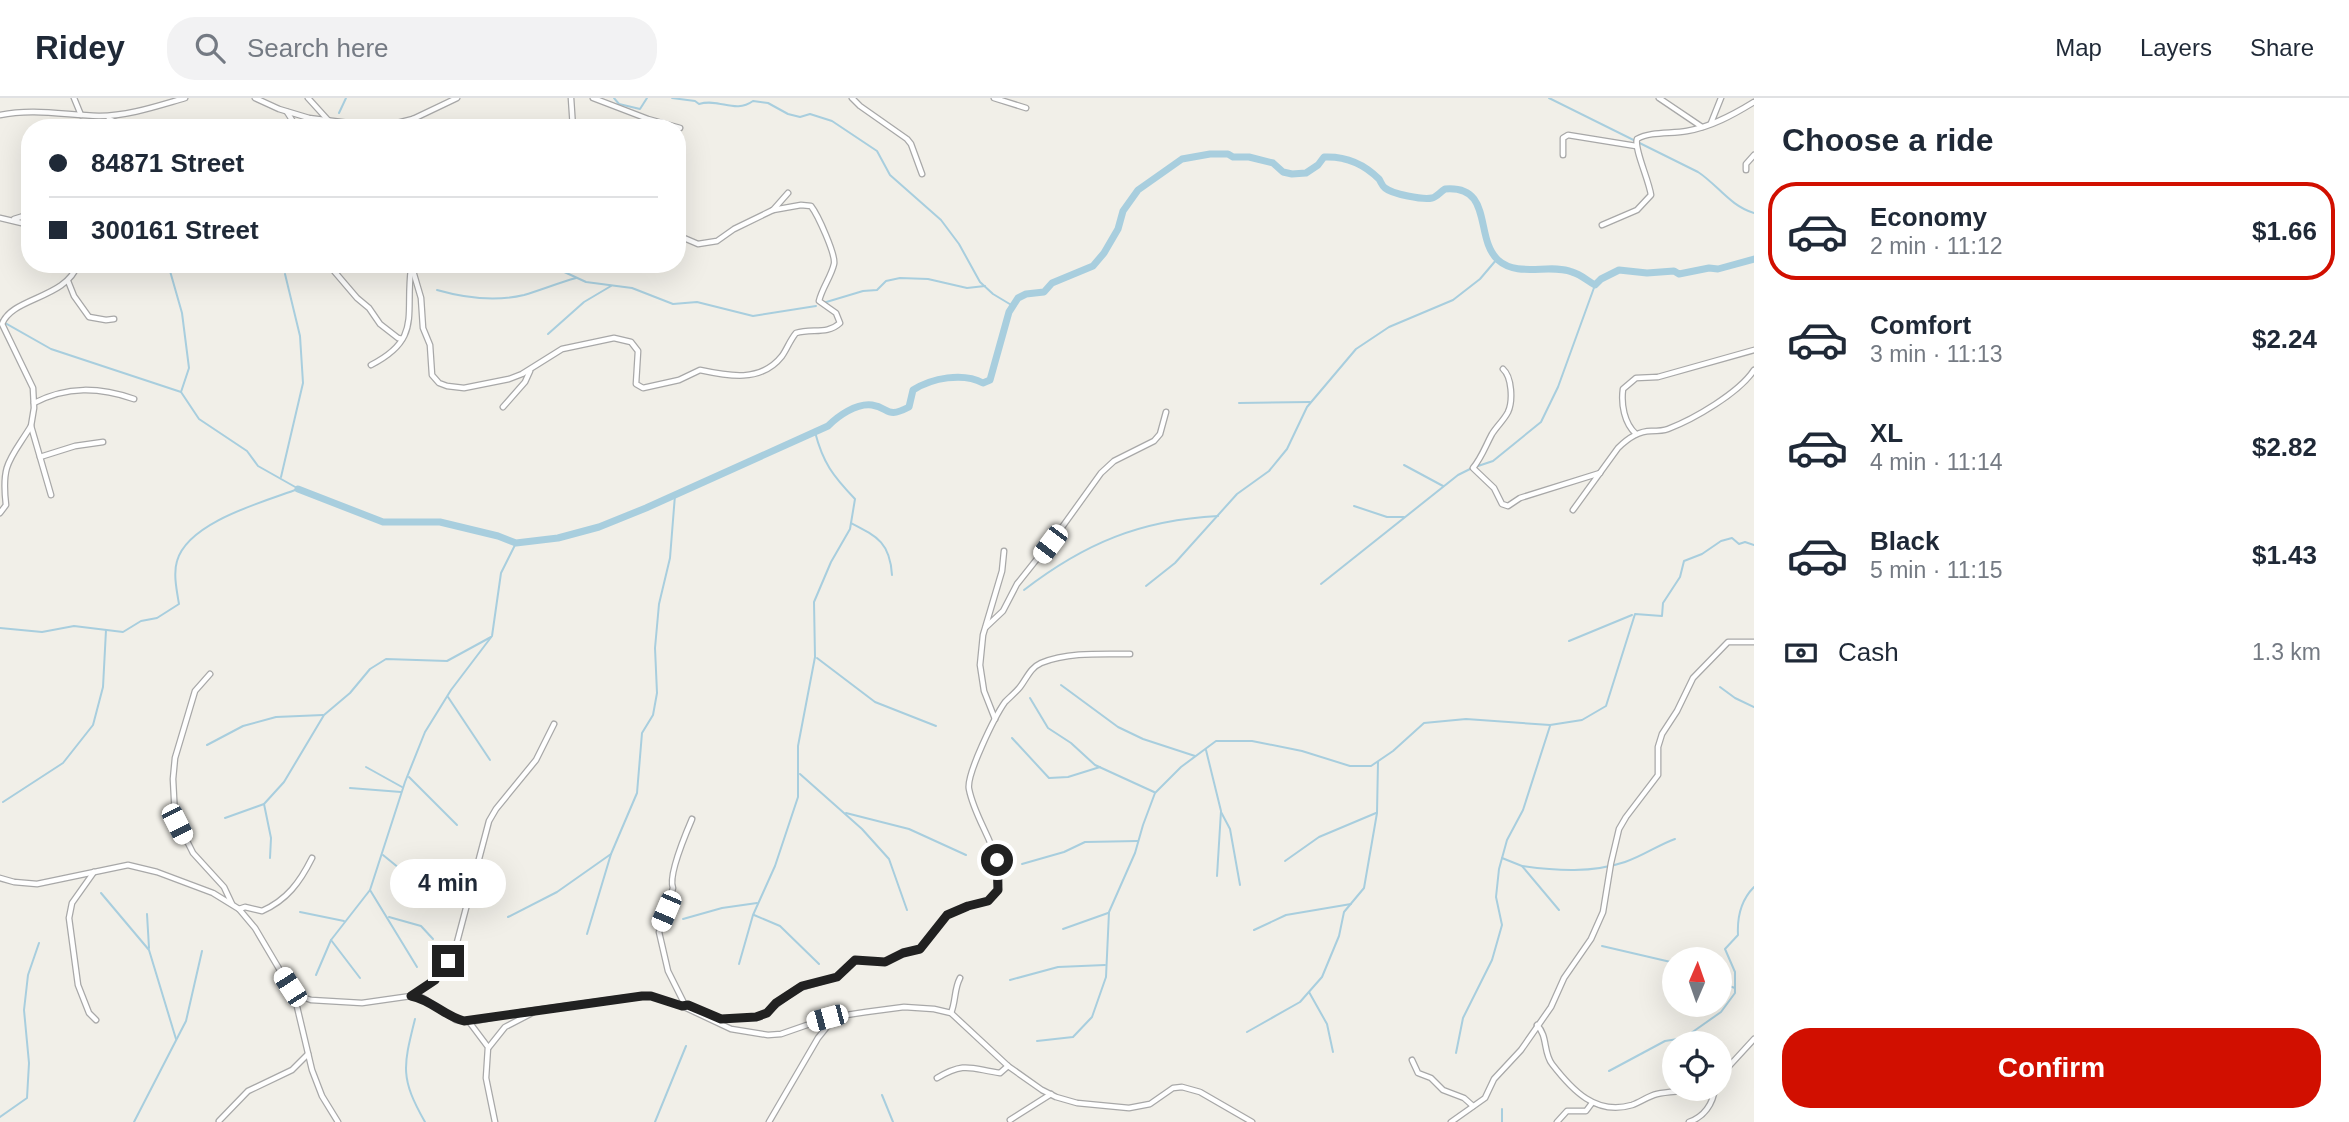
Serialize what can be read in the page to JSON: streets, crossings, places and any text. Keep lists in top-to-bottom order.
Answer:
{
  "north": "top",
  "page": {
    "header": "Ridey",
    "search": "Search here",
    "nav": ["Map", "Layers", "Share"],
    "heading": "Choose a ride",
    "banner": ["84871 Street", "300161 Street"],
    "list": [
      {
        "name": "Economy",
        "note": "2 min · 11:12",
        "value": "$1.66"
      },
      {
        "name": "Comfort",
        "note": "3 min · 11:13",
        "value": "$2.24"
      },
      {
        "name": "XL",
        "note": "4 min · 11:14",
        "value": "$2.82"
      },
      {
        "name": "Black",
        "note": "5 min · 11:15",
        "value": "$1.43"
      }
    ],
    "pay": ["Cash", "1.3 km"],
    "bubble": "4 min",
    "buttons": "Confirm"
  }
}
